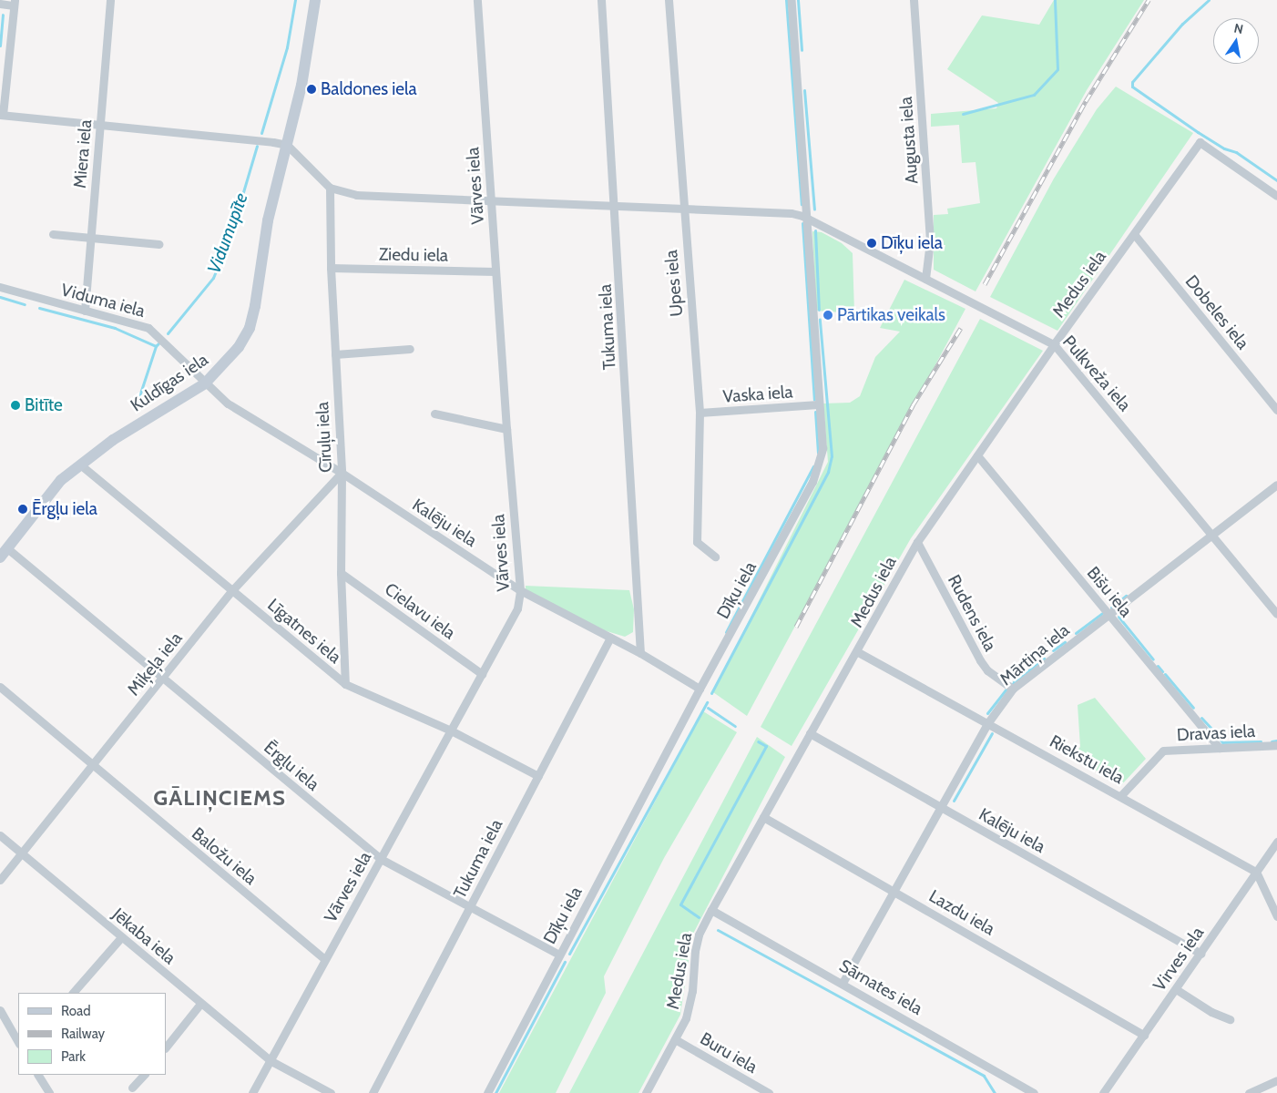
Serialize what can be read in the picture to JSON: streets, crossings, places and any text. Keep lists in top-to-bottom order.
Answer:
{
  "streets": {
    "street": [
      "Augusta iela",
      "Miera iela",
      "Vārves iela",
      "Ziedu iela",
      "Upes iela",
      "Medus iela",
      "Viduma iela",
      "Dobeles iela",
      "Tukuma iela",
      "Pulkveža iela",
      "Kuldīgas iela",
      "Vaska iela",
      "Cīruļu iela",
      "Kalēju iela",
      "Dīķu iela",
      "Bišu iela",
      "Cielavu iela",
      "Rudens iela",
      "Līgatnes iela",
      "Mārtiņa iela",
      "Miķeļa iela",
      "Dravas iela",
      "Riekstu iela",
      "Ērgļu iela",
      "Baložu iela",
      "Lazdu iela",
      "Jēkaba iela",
      "Virves iela",
      "Sārnates iela",
      "Buru iela"
    ]
  },
  "crossings": [
    ["Augusta iela", "Pulkveža iela"],
    ["Miera iela", "Viduma iela"],
    ["Vārves iela", "Ziedu iela"],
    ["Vārves iela", "Kalēju iela"],
    ["Vārves iela", "Cielavu iela"],
    ["Vārves iela", "Līgatnes iela"],
    ["Vārves iela", "Ērgļu iela"],
    ["Vārves iela", "Baložu iela"],
    ["Vārves iela", "Jēkaba iela"],
    ["Ziedu iela", "Cīruļu iela"],
    ["Upes iela", "Pulkveža iela"],
    ["Upes iela", "Vaska iela"],
    ["Medus iela", "Dobeles iela"],
    ["Medus iela", "Pulkveža iela"],
    ["Medus iela", "Kalēju iela"],
    ["Medus iela", "Bišu iela"],
    ["Medus iela", "Rudens iela"],
    ["Medus iela", "Riekstu iela"],
    ["Medus iela", "Lazdu iela"],
    ["Medus iela", "Sārnates iela"],
    ["Medus iela", "Buru iela"],
    ["Viduma iela", "Kuldīgas iela"],
    ["Viduma iela", "Kalēju iela"],
    ["Tukuma iela", "Kalēju iela"],
    ["Tukuma iela", "Līgatnes iela"],
    ["Tukuma iela", "Ērgļu iela"],
    ["Pulkveža iela", "Dīķu iela"],
    ["Pulkveža iela", "Mārtiņa iela"],
    ["Kuldīgas iela", "Kalēju iela"],
    ["Kuldīgas iela", "Līgatnes iela"],
    ["Kuldīgas iela", "Ērgļu iela"],
    ["Vaska iela", "Dīķu iela"],
    ["Cīruļu iela", "Kalēju iela"],
    ["Cīruļu iela", "Cielavu iela"],
    ["Cīruļu iela", "Līgatnes iela"],
    ["Cīruļu iela", "Miķeļa iela"],
    ["Kalēju iela", "Dīķu iela"],
    ["Kalēju iela", "Mārtiņa iela"],
    ["Kalēju iela", "Miķeļa iela"],
    ["Kalēju iela", "Virves iela"],
    ["Dīķu iela", "Ērgļu iela"],
    ["Bišu iela", "Mārtiņa iela"],
    ["Bišu iela", "Dravas iela"],
    ["Rudens iela", "Mārtiņa iela"],
    ["Līgatnes iela", "Miķeļa iela"],
    ["Mārtiņa iela", "Riekstu iela"],
    ["Mārtiņa iela", "Lazdu iela"],
    ["Mārtiņa iela", "Sārnates iela"],
    ["Miķeļa iela", "Ērgļu iela"],
    ["Miķeļa iela", "Baložu iela"],
    ["Miķeļa iela", "Jēkaba iela"],
    ["Dravas iela", "Riekstu iela"],
    ["Riekstu iela", "Virves iela"],
    ["Lazdu iela", "Virves iela"]
  ],
  "districts": ["GĀLIŅCIEMS"],
  "water": ["Vidumupīte"],
  "places": [
    "Baldones iela",
    "Dīķu iela",
    "Pārtikas veikals",
    "Bitīte",
    "Ērgļu iela"
  ],
  "legend": ["Road", "Railway", "Park"],
  "north": "top"
}
